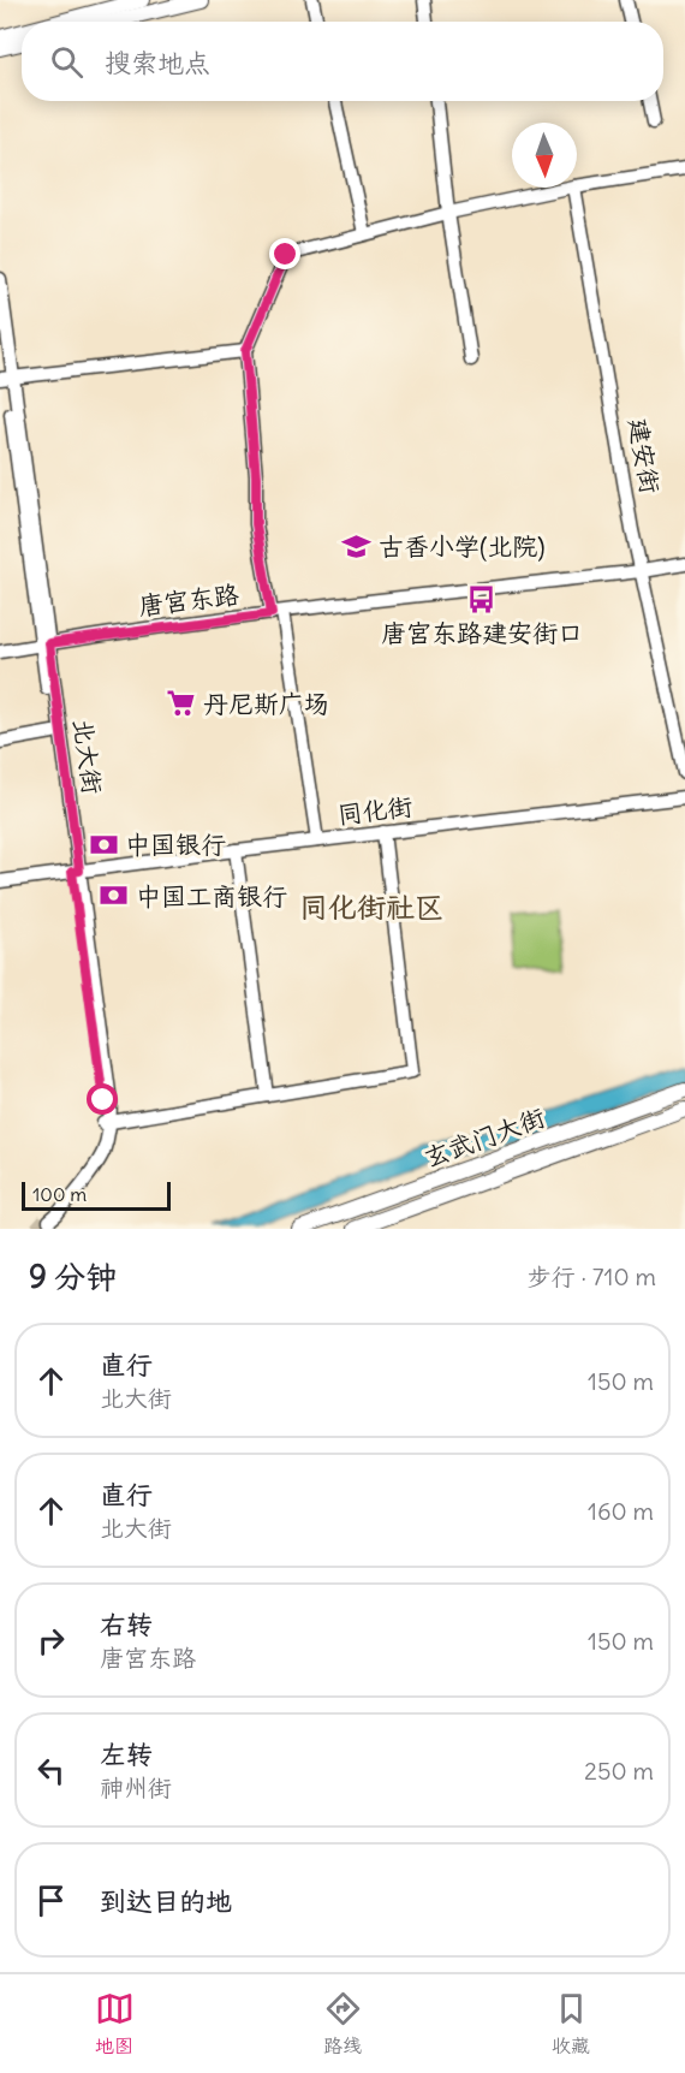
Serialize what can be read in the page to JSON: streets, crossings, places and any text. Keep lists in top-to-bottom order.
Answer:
{
  "streets": {
    "main road": ["玄武门大街"],
    "street": [
      "建安街",
      "唐宫东路",
      "北大街",
      "同化街"
    ]
  },
  "crossings": [
    ["建安街", "唐宫东路"],
    ["唐宫东路", "北大街"],
    ["北大街", "同化街"]
  ],
  "districts": ["同化街社区"],
  "places": {
    "school or university": ["古香小学(北院)"],
    "bus stop": ["唐宫东路建安街口"],
    "supermarket": ["丹尼斯广场"],
    "bank": ["中国银行", "中国工商银行"]
  },
  "scale_bar": "100 m",
  "north": "bottom",
  "page": {
    "search": "搜索地点",
    "scale": "100 m",
    "heading": ["9 分钟", "步行 · 710 m"],
    "list": [
      ["直行", "北大街", "150 m"],
      ["直行", "北大街", "160 m"],
      ["右转", "唐宫东路", "150 m"],
      ["左转", "神州街", "250 m"],
      "到达目的地"
    ],
    "nav": ["地图", "路线", "收藏"]
  }
}
